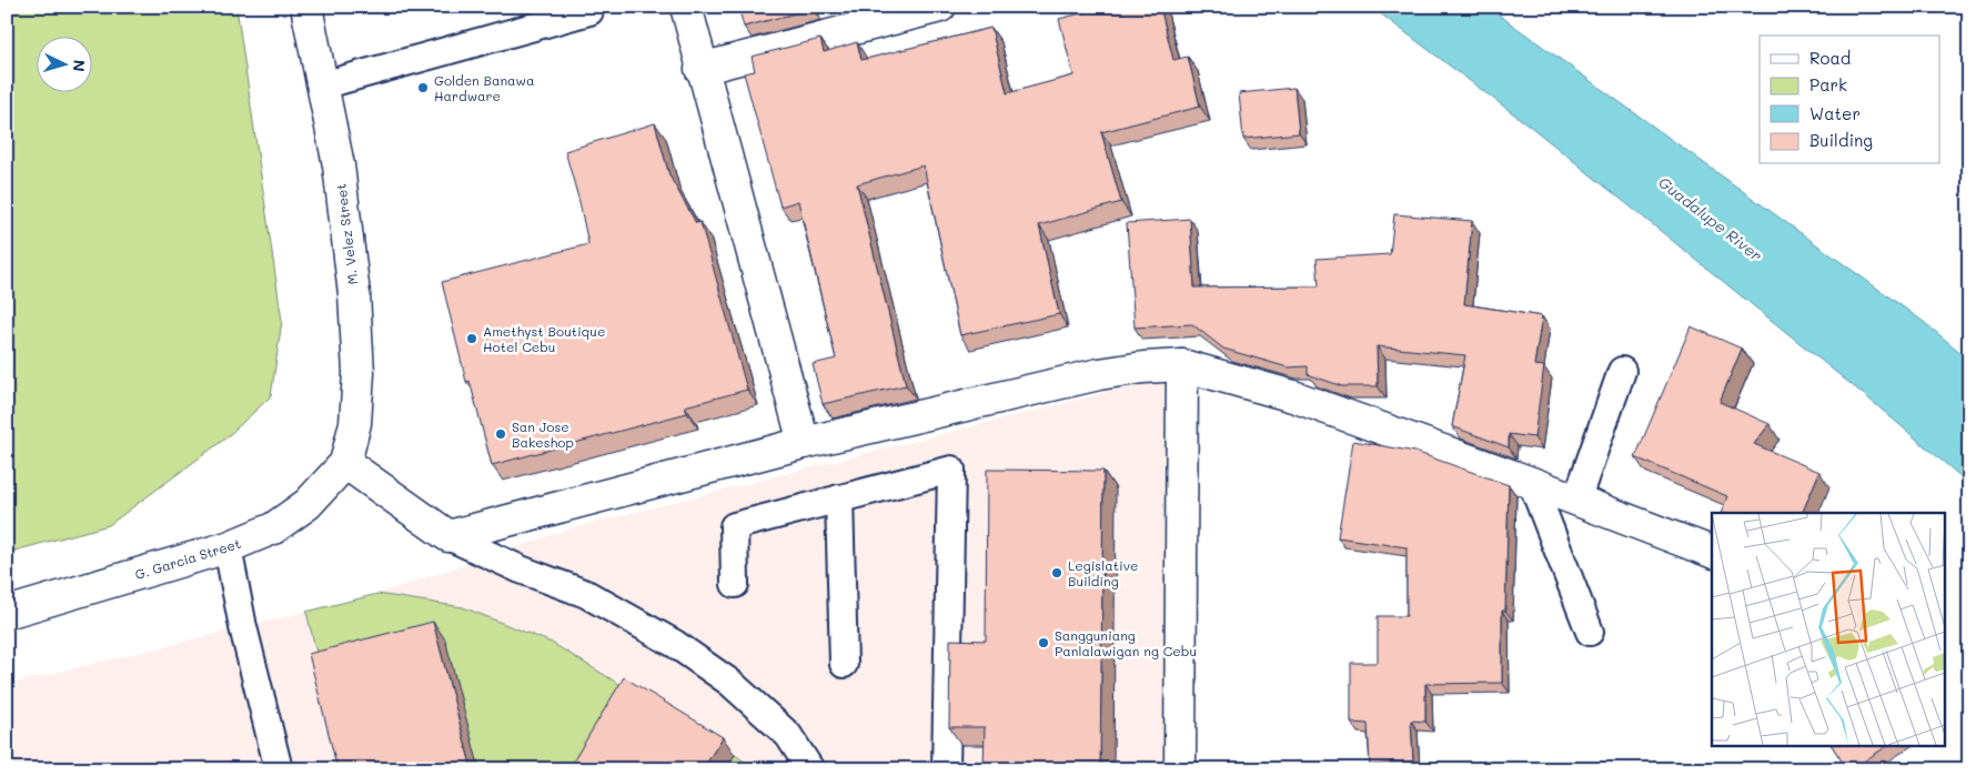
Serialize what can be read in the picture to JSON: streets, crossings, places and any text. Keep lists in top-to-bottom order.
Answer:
{
  "streets": {
    "street": ["M. Velez Street", "G. Garcia Street"]
  },
  "crossings": [
    ["M. Velez Street", "G. Garcia Street"]
  ],
  "water": ["Guadalupe River"],
  "places": [
    "Golden Banawa Hardware",
    "Amethyst Boutique Hotel Cebu",
    "San Jose Bakeshop",
    "Legislative Building",
    "Sangguniang Panlalawigan ng Cebu"
  ],
  "legend": [
    "Road",
    "Park",
    "Water",
    "Building"
  ],
  "north": "right"
}
